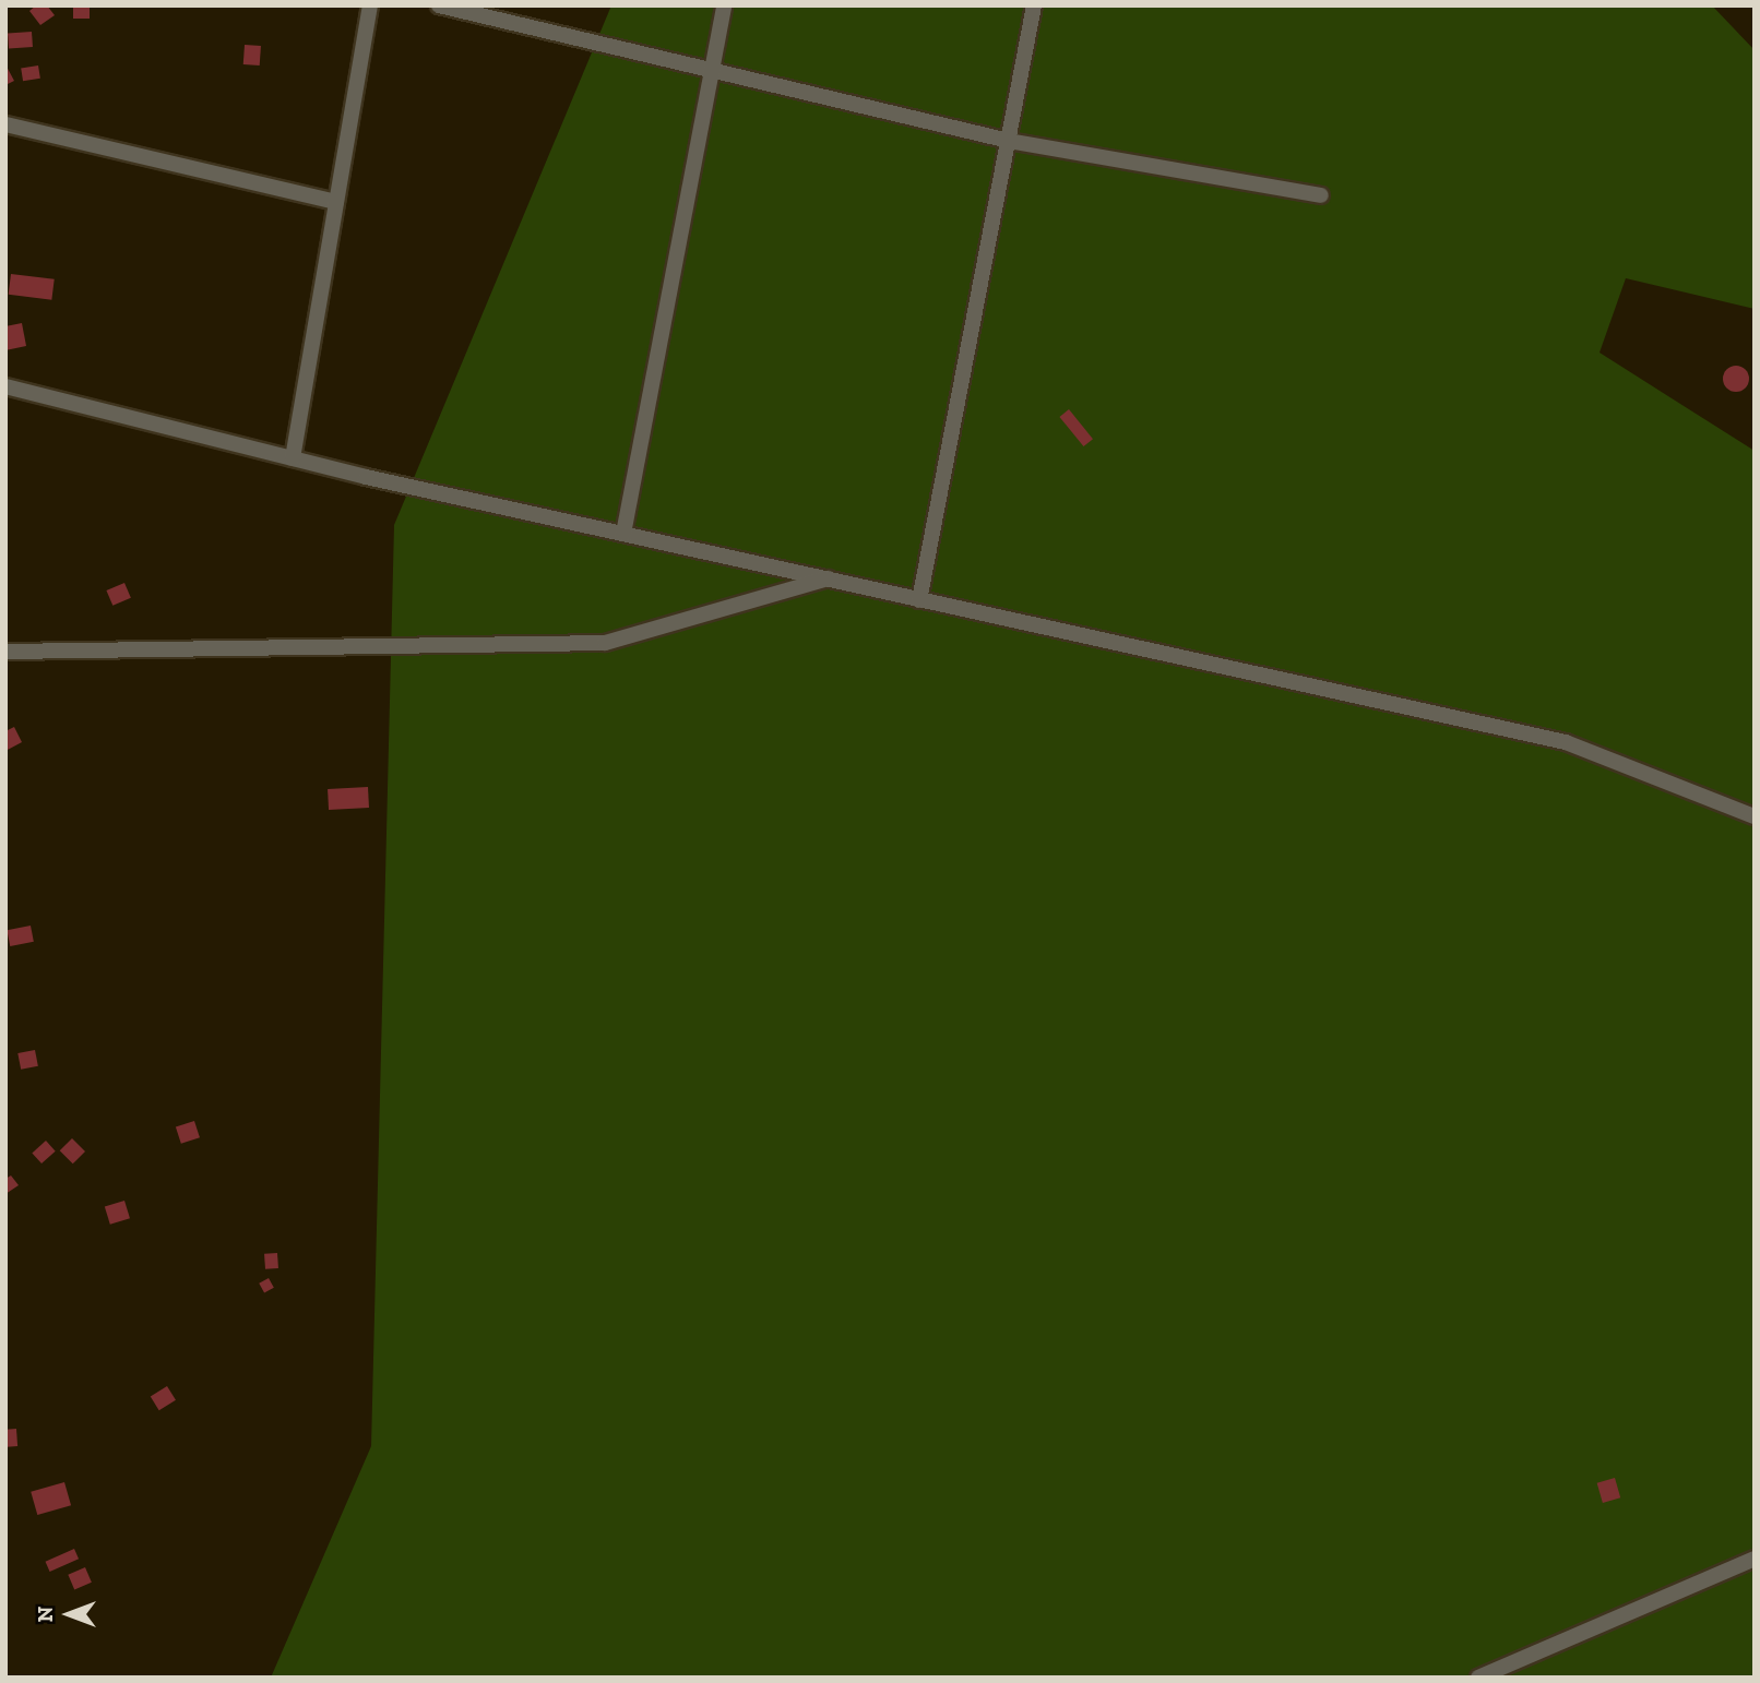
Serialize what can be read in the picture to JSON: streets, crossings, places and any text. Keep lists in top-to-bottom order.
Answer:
{
  "north": "left"
}
